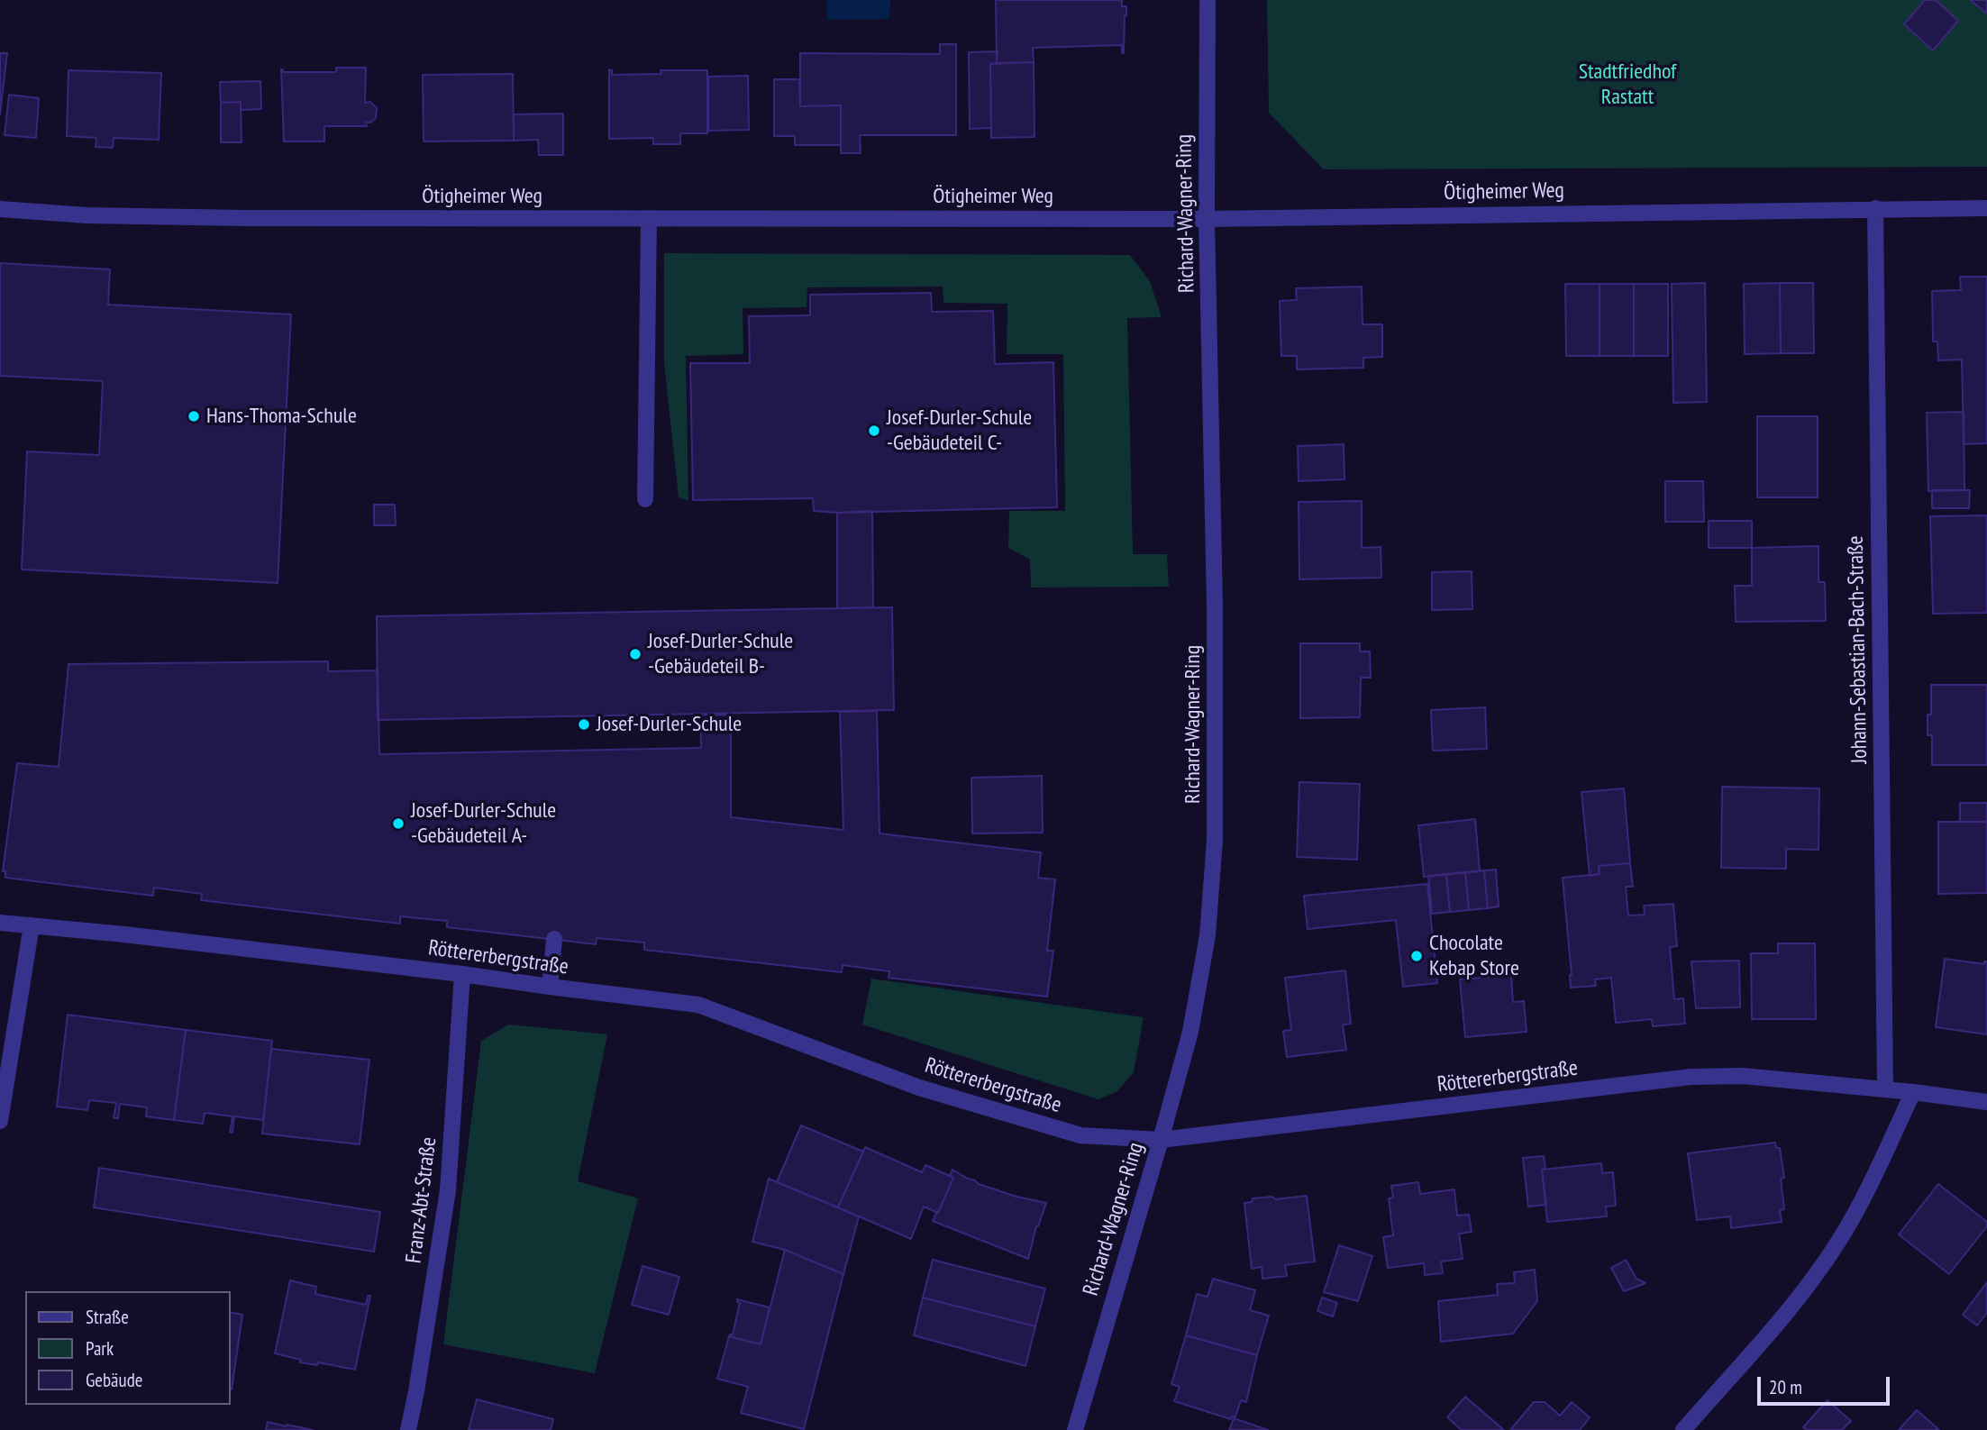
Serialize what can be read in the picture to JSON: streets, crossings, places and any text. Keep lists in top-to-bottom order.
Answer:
{
  "streets": {
    "street": [
      "Ötigheimer Weg",
      "Richard-Wagner-Ring",
      "Johann-Sebastian-Bach-Straße",
      "Röttererbergstraße",
      "Franz-Abt-Straße"
    ]
  },
  "crossings": [
    ["Ötigheimer Weg", "Richard-Wagner-Ring"],
    ["Ötigheimer Weg", "Johann-Sebastian-Bach-Straße"],
    ["Richard-Wagner-Ring", "Röttererbergstraße"],
    ["Johann-Sebastian-Bach-Straße", "Röttererbergstraße"],
    ["Röttererbergstraße", "Franz-Abt-Straße"]
  ],
  "parks": ["Stadtfriedhof Rastatt"],
  "places": [
    "Hans-Thoma-Schule",
    "Josef-Durler-Schule -Gebäudeteil C-",
    "Josef-Durler-Schule -Gebäudeteil B-",
    "Josef-Durler-Schule",
    "Josef-Durler-Schule -Gebäudeteil A-",
    "Chocolate Kebap Store"
  ],
  "legend": ["Straße", "Park", "Gebäude"],
  "scale_bar": "20 m"
}
